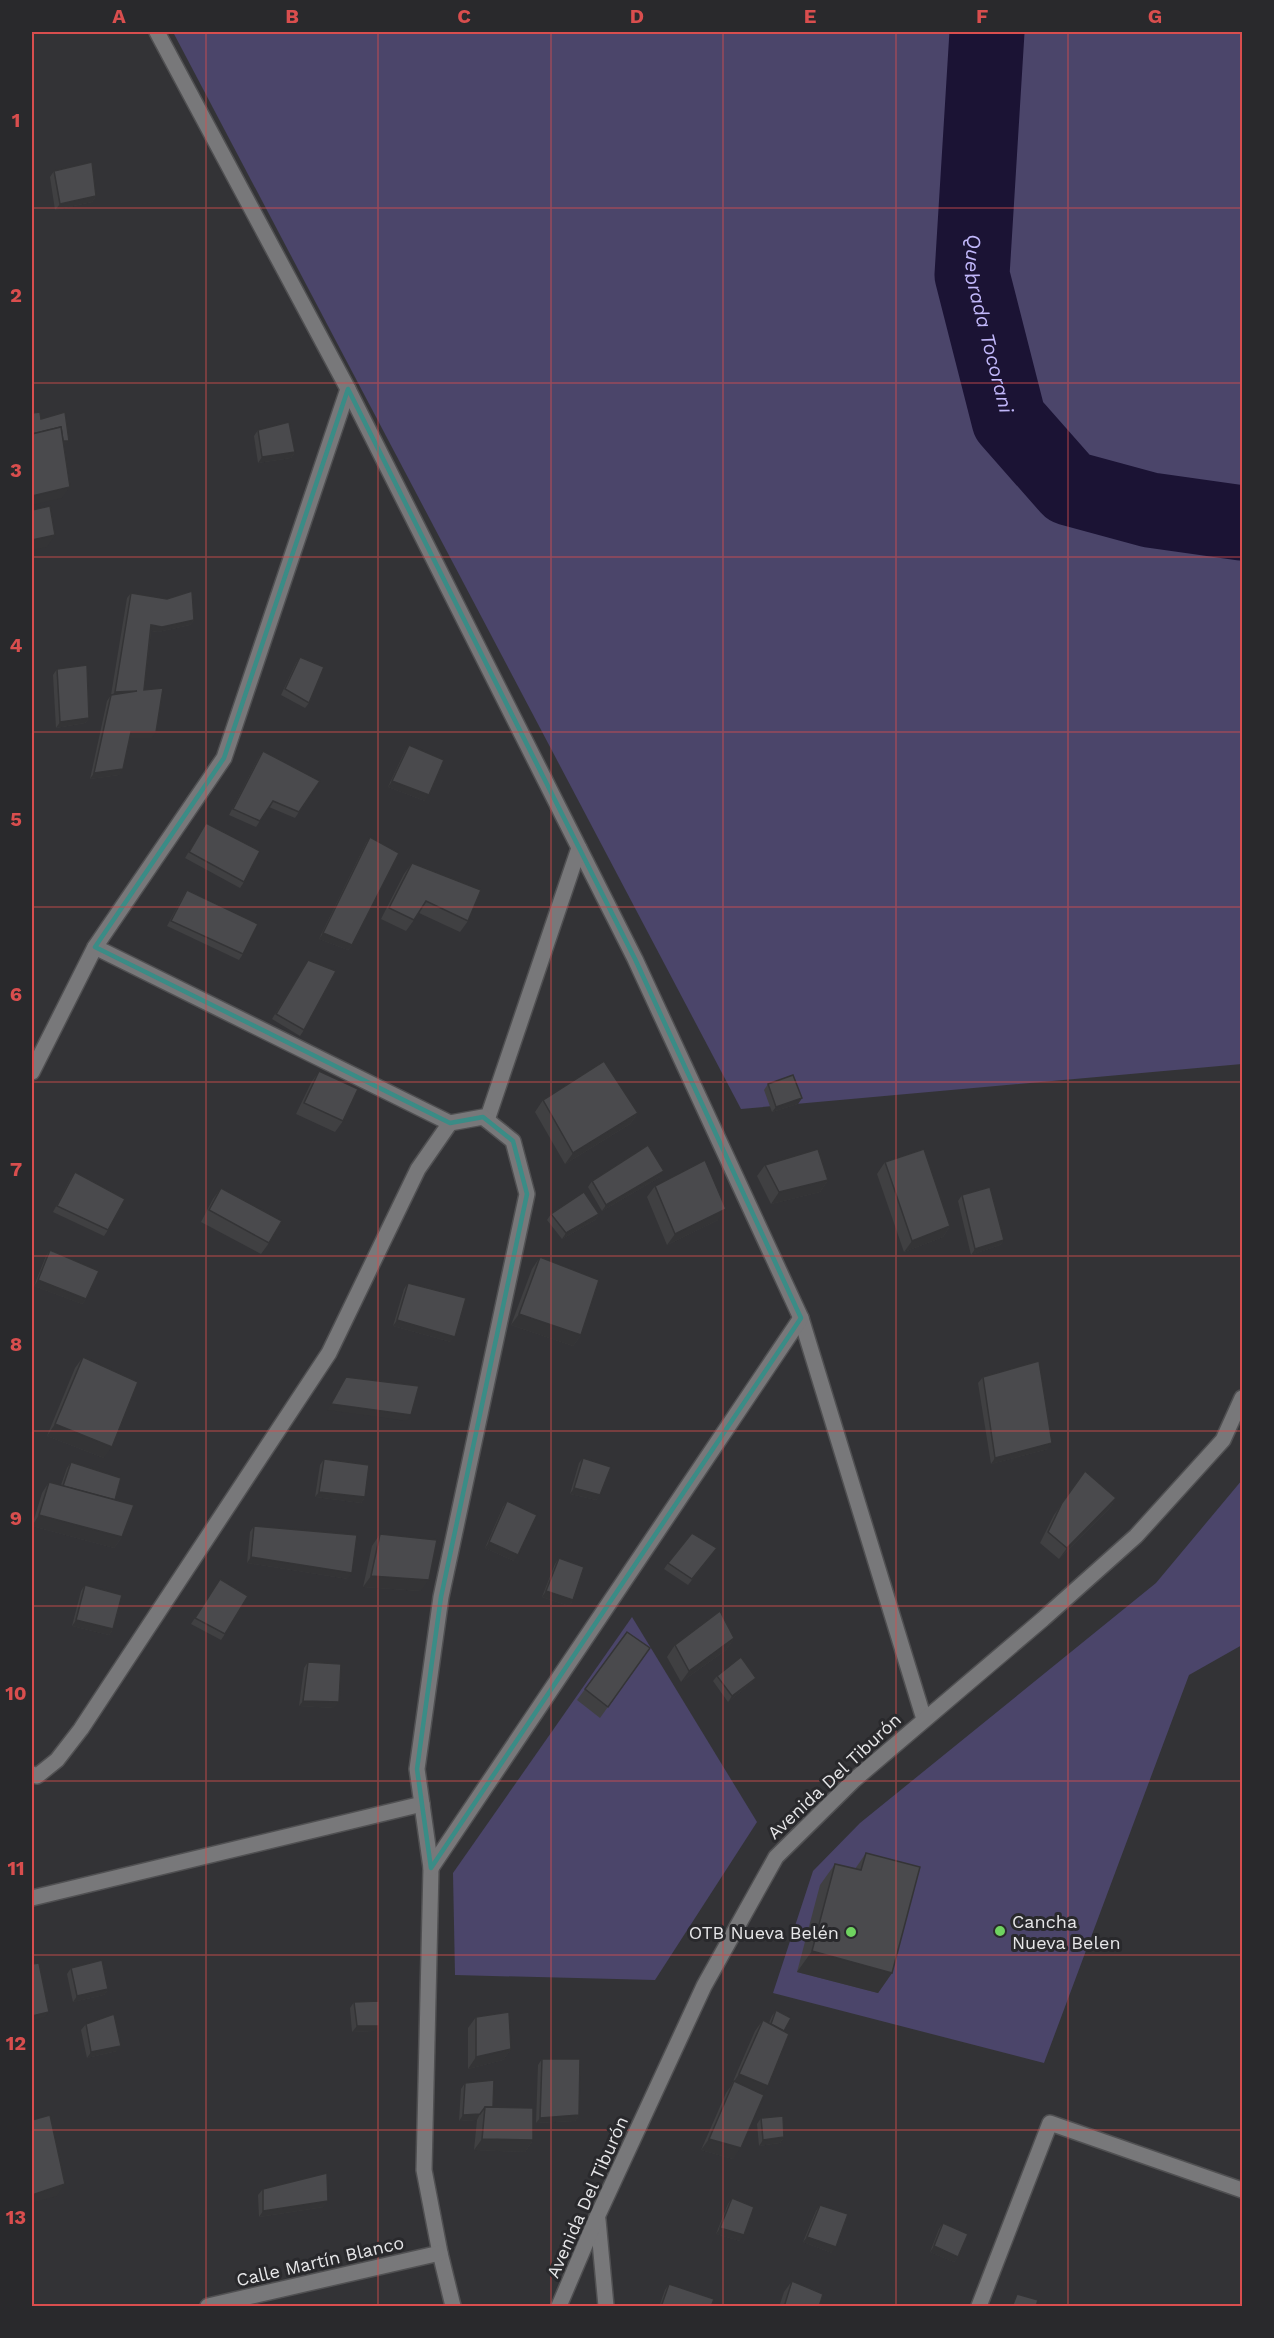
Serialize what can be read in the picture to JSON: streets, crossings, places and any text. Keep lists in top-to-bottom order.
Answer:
{
  "streets": {
    "street": ["Avenida Del Tiburón", "Calle Martín Blanco"]
  },
  "water": ["Quebrada Tocorani"],
  "places": ["Cancha Nueva Belen", "OTB Nueva Belén"],
  "grid": {
    "columns": [
      "A",
      "B",
      "C",
      "D",
      "E",
      "F",
      "G"
    ],
    "rows": [
      "1",
      "2",
      "3",
      "4",
      "5",
      "6",
      "7",
      "8",
      "9",
      "10",
      "11",
      "12",
      "13"
    ]
  }
}
